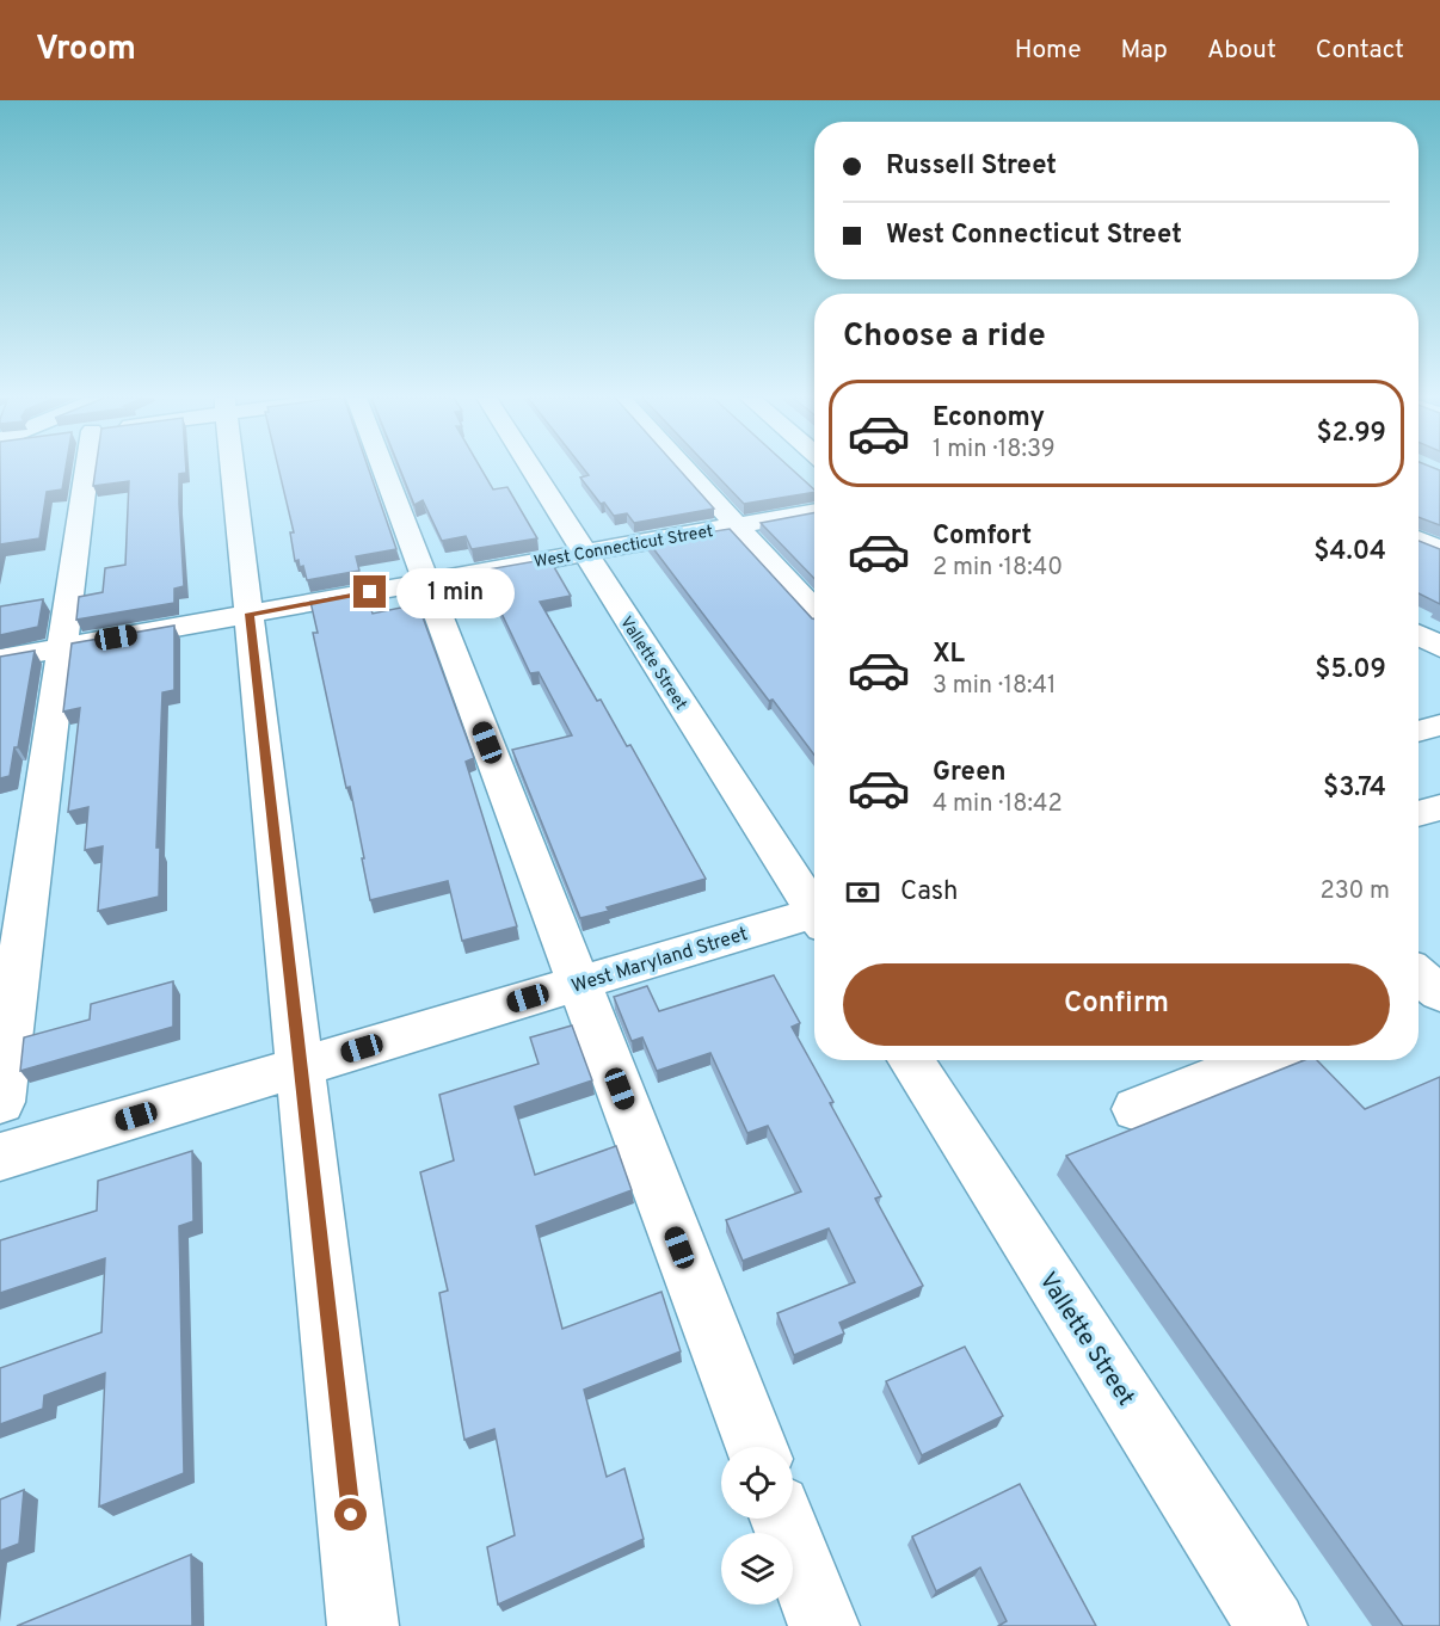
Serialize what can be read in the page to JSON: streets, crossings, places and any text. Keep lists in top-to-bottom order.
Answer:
{
  "streets": {
    "street": ["West Connecticut Street", "Vallette Street", "West Maryland Street"]
  },
  "crossings": [
    ["West Connecticut Street", "Vallette Street"]
  ],
  "page": {
    "header": "Vroom",
    "nav": [
      "Home",
      "Map",
      "About",
      "Contact"
    ],
    "banner": ["Russell Street", "West Connecticut Street"],
    "heading": "Choose a ride",
    "list": [
      {
        "name": "Economy",
        "note": "1 min · 18:39",
        "value": "$2.99"
      },
      {
        "name": "Comfort",
        "note": "2 min · 18:40",
        "value": "$4.04"
      },
      {
        "name": "XL",
        "note": "3 min · 18:41",
        "value": "$5.09"
      },
      {
        "name": "Green",
        "note": "4 min · 18:42",
        "value": "$3.74"
      }
    ],
    "bubble": "1 min",
    "pay": ["Cash", "230 m"],
    "buttons": "Confirm"
  }
}
